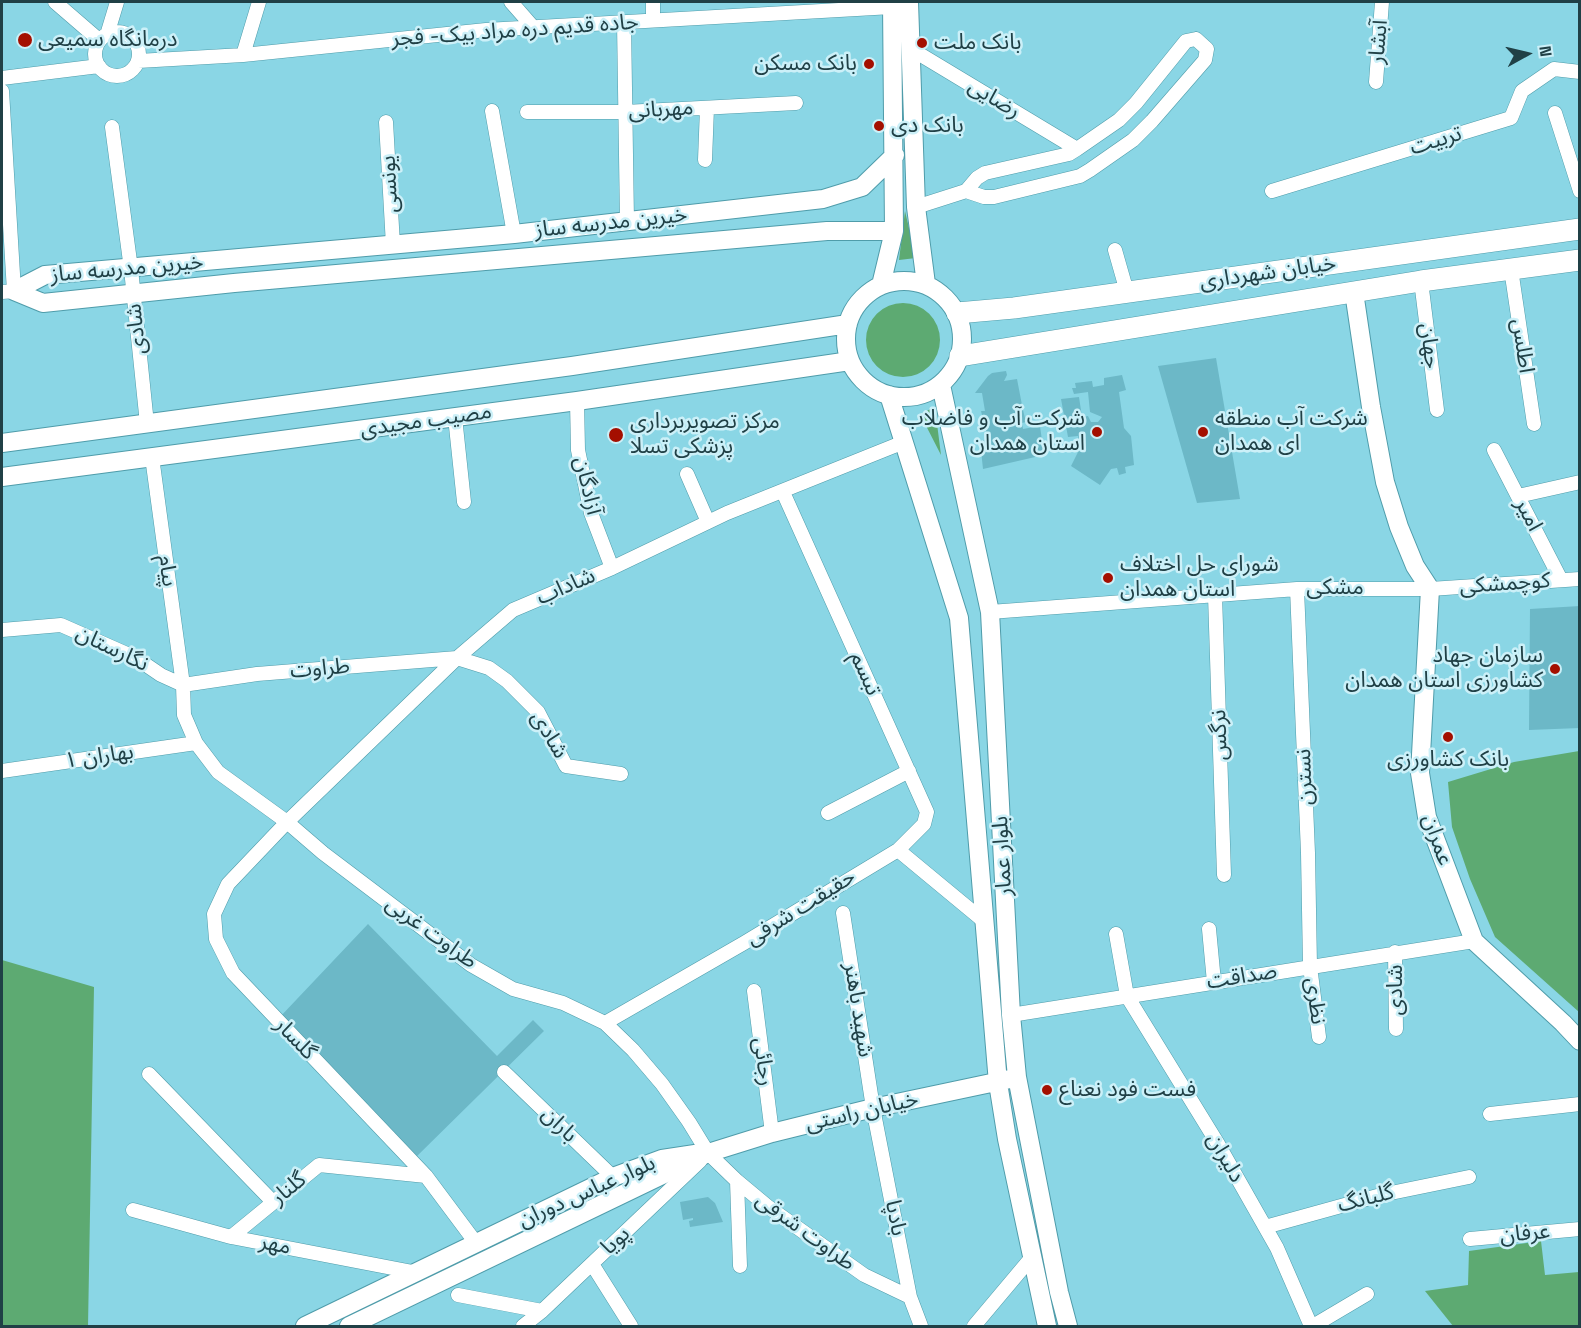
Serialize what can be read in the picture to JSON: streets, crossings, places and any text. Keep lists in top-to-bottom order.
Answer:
{
  "streets": {
    "main road": [
      "خیرین مدرسه ساز",
      "خیابان شهرداری",
      "مصیب مجیدی",
      "عمران",
      "بلوار عمار",
      "خیابان راستی",
      "بلوار عباس دوران"
    ],
    "street": [
      "جاده قدیم دره مراد بیک- فجر",
      "آبشار",
      "رضایی",
      "مهربانی",
      "تربیت",
      "یونسی",
      "شادی",
      "جهان",
      "اطلس",
      "آزادگان",
      "امیر",
      "پیام",
      "کوچمشکی",
      "شاداب",
      "مشکی",
      "نگارستان",
      "طراوت",
      "تبسم",
      "نرگس",
      "بهاران ۱",
      "نسترن",
      "حقیقت شرفی",
      "طراوت غربی",
      "صداقت",
      "نظری",
      "شهید باهنر",
      "گلسار",
      "رجائی",
      "باران",
      "دلیران",
      "گلنار",
      "گلبانگ",
      "بادپا",
      "طراوت شرقی",
      "عرفان",
      "پویا",
      "مهر"
    ]
  },
  "crossings": [
    ["یونسی", "خیرین مدرسه ساز"],
    ["خیرین مدرسه ساز", "شادی"],
    ["خیابان شهرداری", "جهان"],
    ["خیابان شهرداری", "اطلس"],
    ["خیابان شهرداری", "مصیب مجیدی"],
    ["خیابان شهرداری", "بلوار عمار"],
    ["شادی", "مصیب مجیدی"],
    ["شادی", "شاداب"],
    ["شادی", "طراوت"],
    ["شادی", "صداقت"],
    ["مصیب مجیدی", "آزادگان"],
    ["مصیب مجیدی", "پیام"],
    ["مصیب مجیدی", "بلوار عمار"],
    ["آزادگان", "شاداب"],
    ["امیر", "کوچمشکی"],
    ["پیام", "نگارستان"],
    ["پیام", "طراوت"],
    ["پیام", "طراوت غربی"],
    ["کوچمشکی", "مشکی"],
    ["کوچمشکی", "عمران"],
    ["شاداب", "طراوت"],
    ["شاداب", "تبسم"],
    ["شاداب", "بلوار عمار"],
    ["شاداب", "طراوت غربی"],
    ["شاداب", "گلسار"],
    ["مشکی", "نرگس"],
    ["مشکی", "نسترن"],
    ["مشکی", "عمران"],
    ["مشکی", "بلوار عمار"],
    ["نگارستان", "طراوت"],
    ["نگارستان", "طراوت غربی"],
    ["طراوت", "طراوت غربی"],
    ["تبسم", "حقیقت شرفی"],
    ["بهاران ۱", "طراوت غربی"],
    ["نسترن", "صداقت"],
    ["نسترن", "نظری"],
    ["عمران", "صداقت"],
    ["بلوار عمار", "صداقت"],
    ["بلوار عمار", "خیابان راستی"],
    ["حقیقت شرفی", "طراوت غربی"],
    ["طراوت غربی", "گلسار"],
    ["طراوت غربی", "خیابان راستی"],
    ["طراوت غربی", "بلوار عباس دوران"],
    ["طراوت غربی", "طراوت شرقی"],
    ["طراوت غربی", "پویا"],
    ["صداقت", "نظری"],
    ["صداقت", "دلیران"],
    ["شهید باهنر", "خیابان راستی"],
    ["شهید باهنر", "بادپا"],
    ["گلسار", "گلنار"],
    ["گلسار", "بلوار عباس دوران"],
    ["رجائی", "خیابان راستی"],
    ["خیابان راستی", "بلوار عباس دوران"],
    ["خیابان راستی", "بادپا"],
    ["خیابان راستی", "طراوت شرقی"],
    ["خیابان راستی", "پویا"],
    ["باران", "بلوار عباس دوران"],
    ["دلیران", "گلبانگ"],
    ["گلنار", "مهر"],
    ["بلوار عباس دوران", "طراوت شرقی"],
    ["بلوار عباس دوران", "پویا"],
    ["بلوار عباس دوران", "مهر"],
    ["بادپا", "طراوت شرقی"],
    ["طراوت شرقی", "پویا"]
  ],
  "places": [
    "درمانگاه سمیعی",
    "بانک ملت",
    "بانک مسکن",
    "بانک دی",
    "شرکت آب و فاضلاب استان همدان",
    "شرکت آب منطقه ای همدان",
    "مرکز تصویربرداری پزشکی تسلا",
    "شوراى حل اختلاف استان همدان",
    "سازمان جهاد کشاورزی استان همدان",
    "بانک کشاورزی",
    "فست فود نعناع"
  ],
  "north": "right"
}
